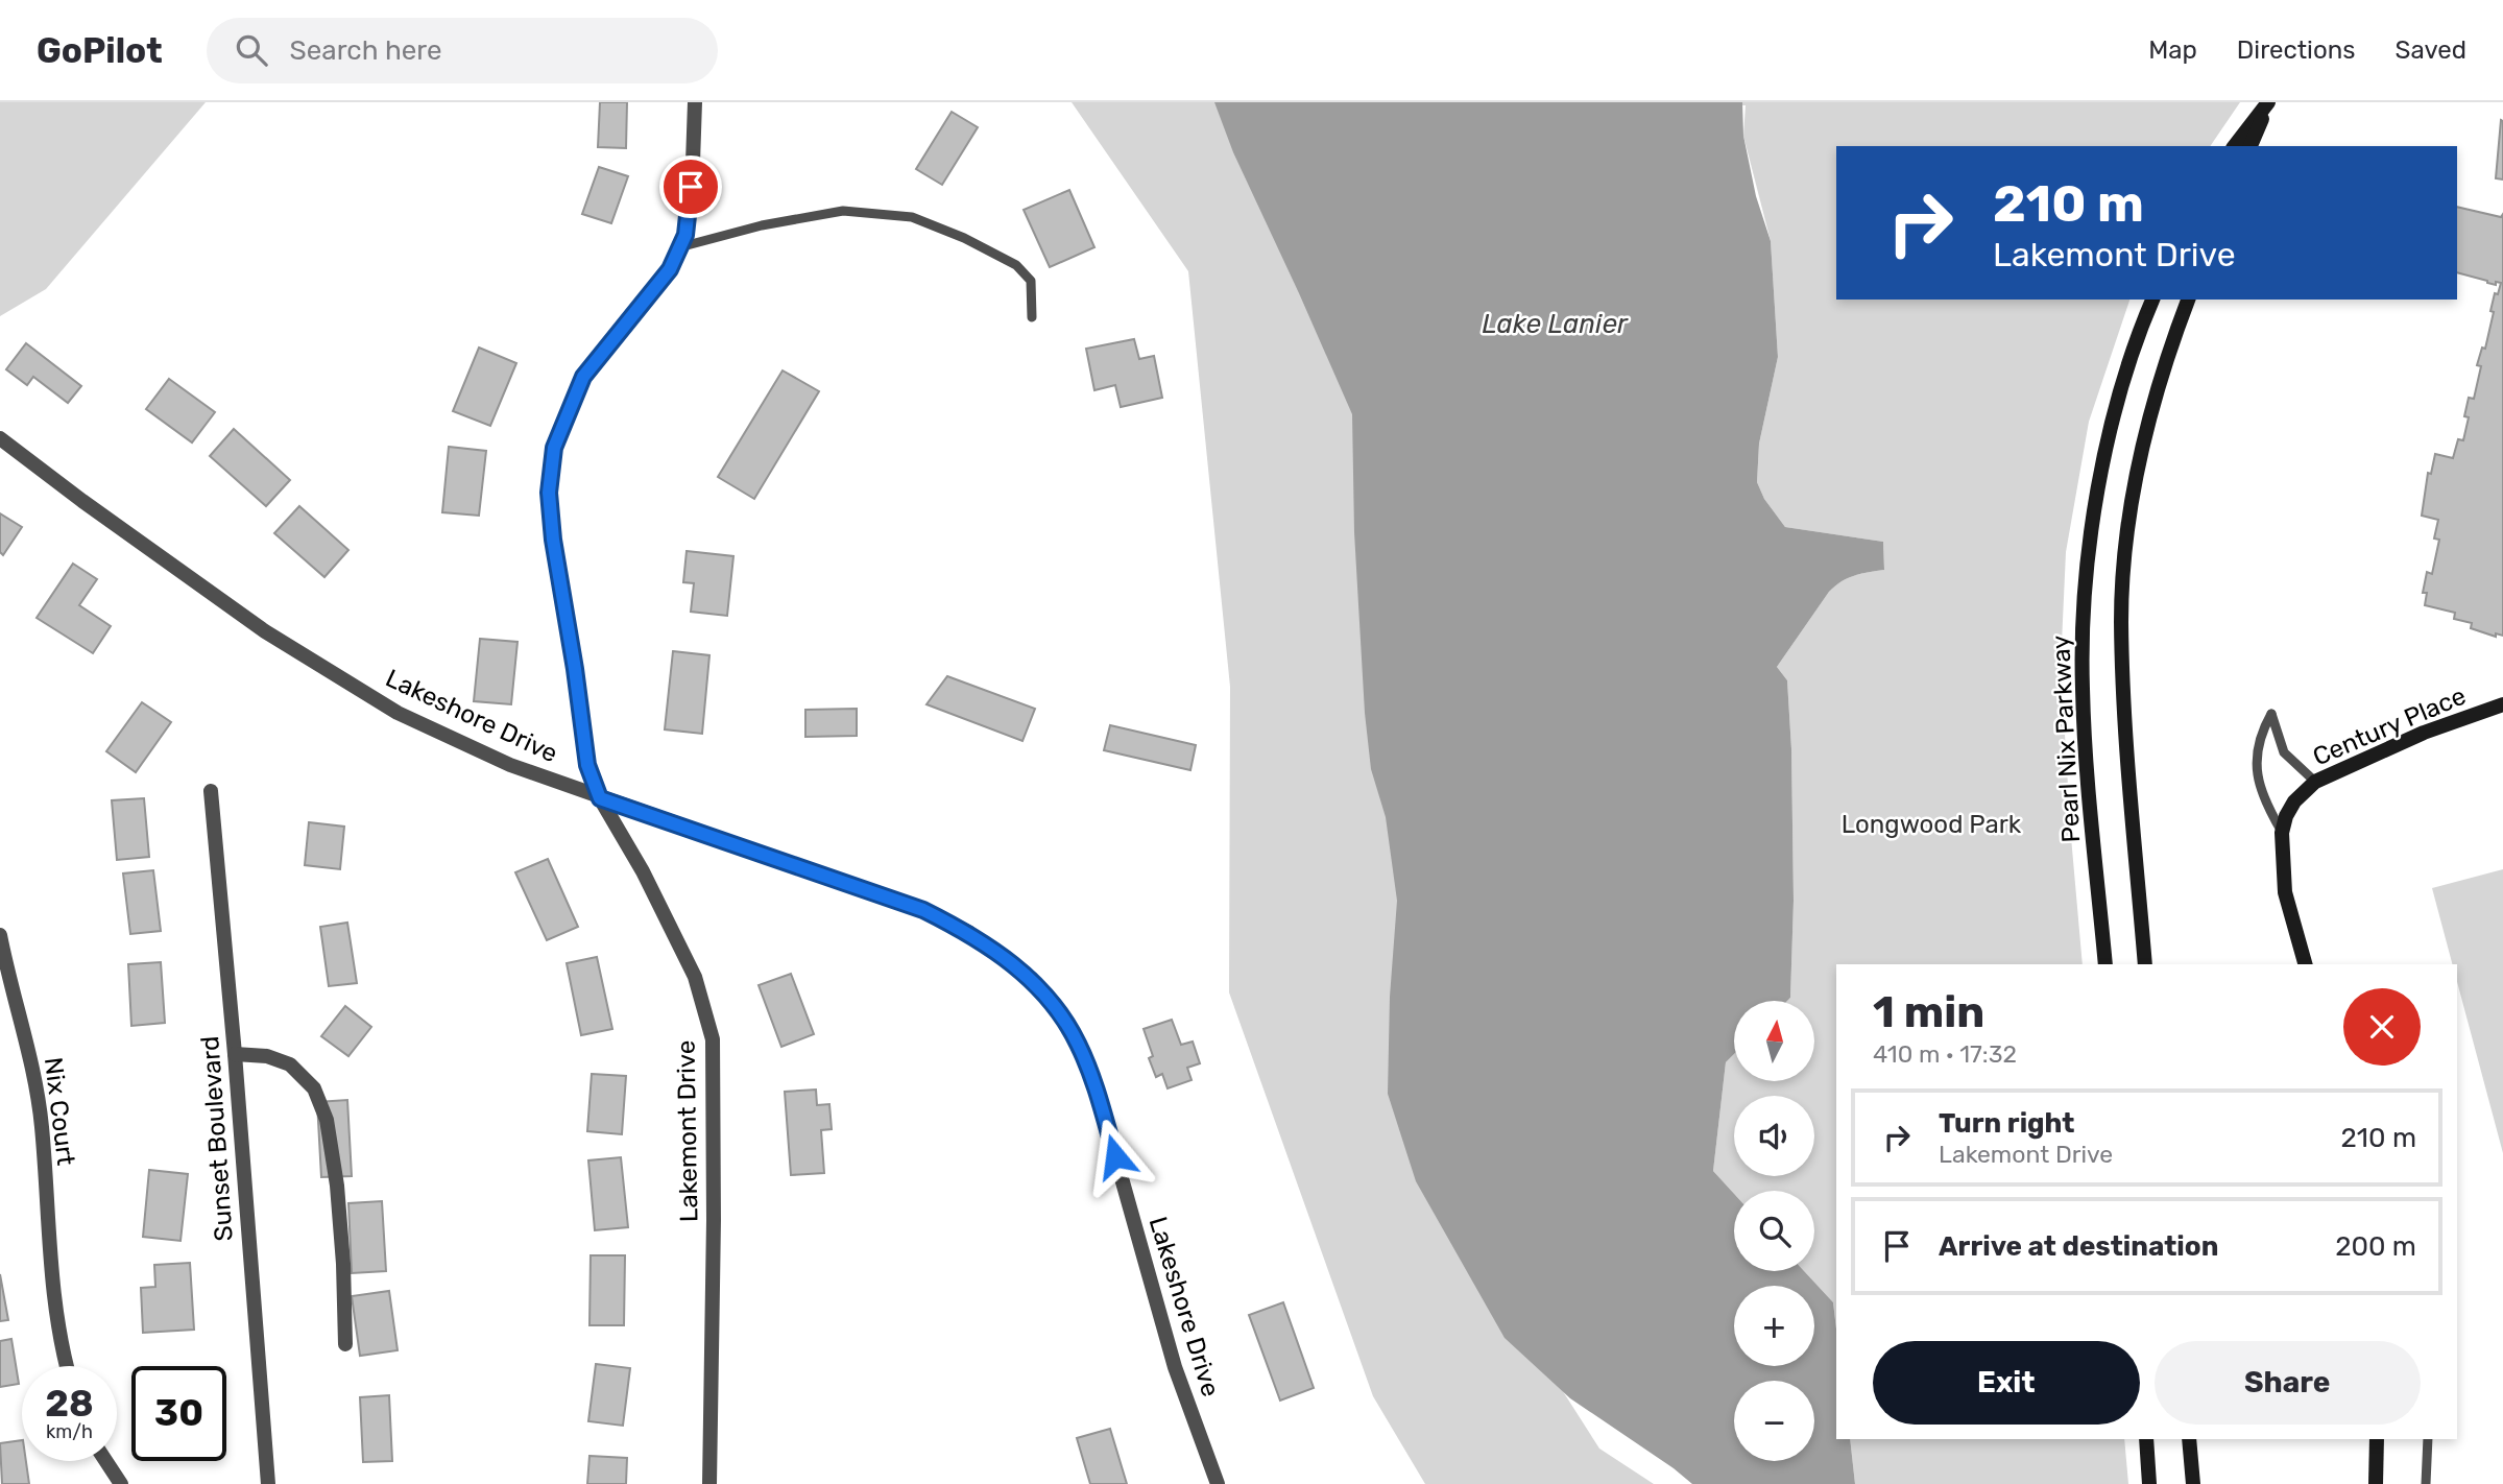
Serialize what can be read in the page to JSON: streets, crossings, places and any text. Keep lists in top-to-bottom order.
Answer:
{
  "streets": {
    "street": [
      "Lakeshore Drive",
      "Century Place",
      "Pearl Nix Parkway",
      "Nix Court",
      "Lakemont Drive",
      "Sunset Boulevard"
    ]
  },
  "crossings": [
    ["Lakeshore Drive", "Lakemont Drive"]
  ],
  "water": ["Lake Lanier"],
  "parks": ["Longwood Park"],
  "north": "top",
  "page": {
    "header": "GoPilot",
    "search": "Search here",
    "nav": ["Map", "Directions", "Saved"],
    "turn": ["210 m", "Lakemont Drive"],
    "heading": ["1 min", "410 m · 17:32"],
    "map_buttons": ["+", "−"],
    "list": [
      {
        "name": "Turn right",
        "note": "Lakemont Drive",
        "value": "210 m"
      },
      {
        "name": "Arrive at destination",
        "value": "200 m"
      }
    ],
    "buttons": ["Exit", "Share"],
    "speed": "28 km/h",
    "limit": "30"
  }
}
